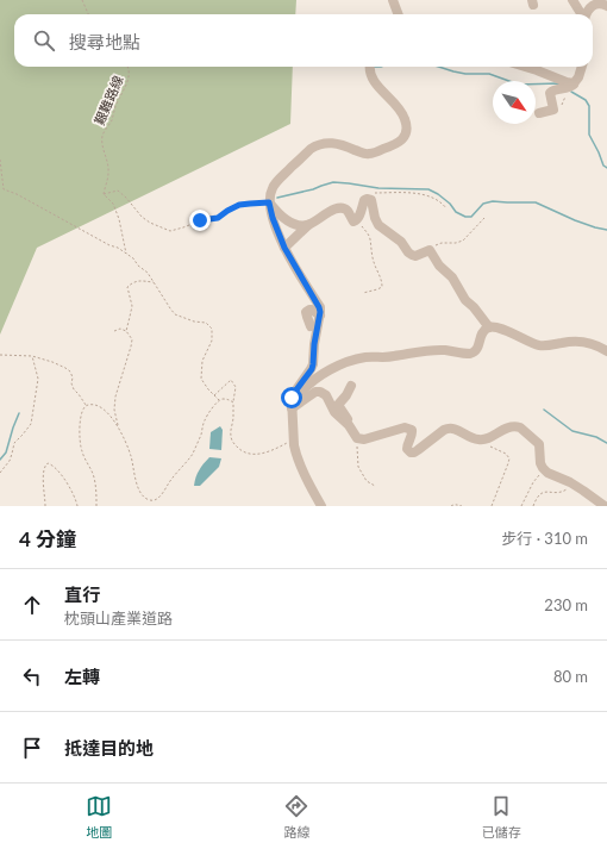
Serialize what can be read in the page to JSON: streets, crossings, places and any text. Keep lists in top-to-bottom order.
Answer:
{
  "streets": {
    "path": ["艱難路線"]
  },
  "north": "bottom right",
  "page": {
    "search": "搜尋地點",
    "heading": ["4 分鐘", "步行 · 310 m"],
    "list": [
      ["直行", "枕頭山產業道路", "230 m"],
      ["左轉", "80 m"],
      "抵達目的地"
    ],
    "nav": ["地圖", "路線", "已儲存"]
  }
}
